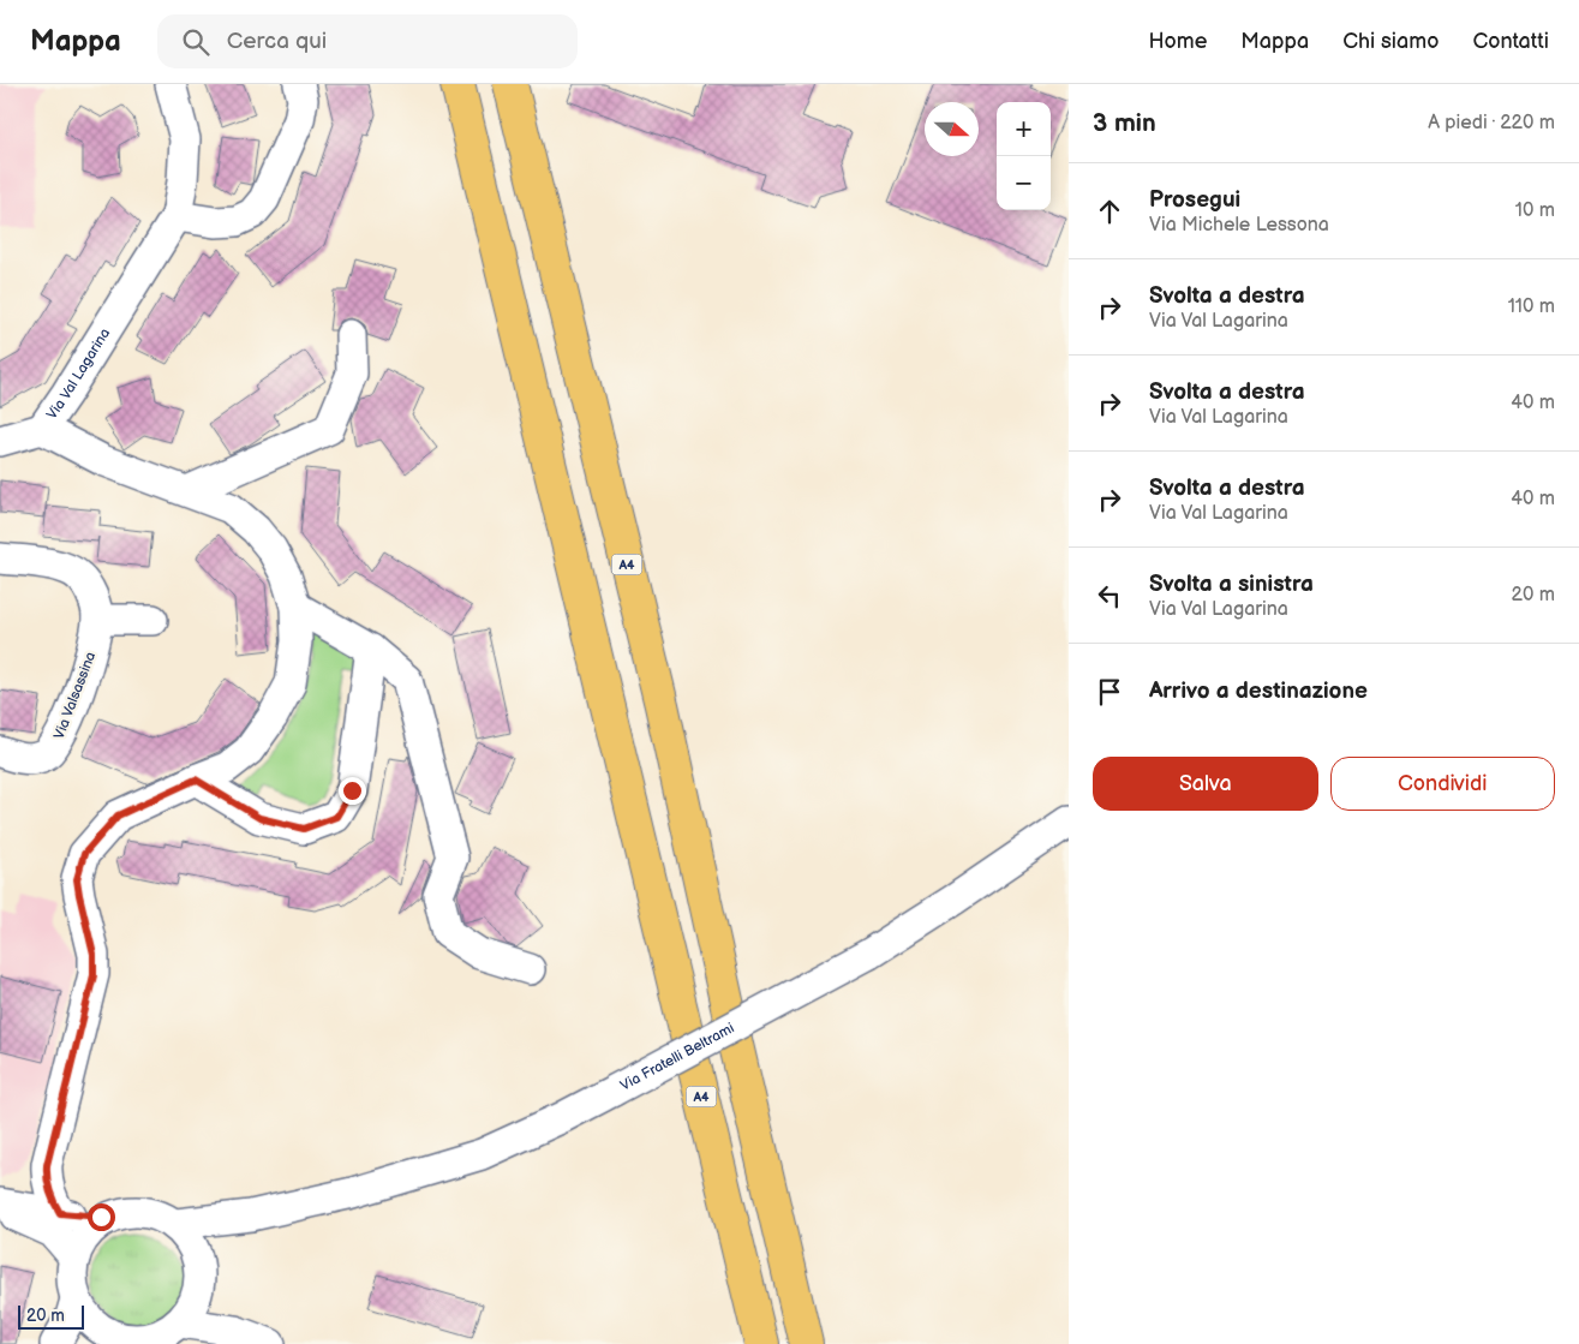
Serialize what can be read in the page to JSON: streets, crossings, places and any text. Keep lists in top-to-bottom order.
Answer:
{
  "streets": {
    "highway": ["A4"],
    "street": ["Via Val Lagarina", "Via Valsassina", "Via Fratelli Beltrami"]
  },
  "scale_bar": "20 m",
  "north": "right",
  "page": {
    "header": "Mappa",
    "search": "Cerca qui",
    "nav": [
      "Home",
      "Mappa",
      "Chi siamo",
      "Contatti"
    ],
    "heading": ["3 min", "A piedi · 220 m"],
    "map_buttons": ["+", "−"],
    "list": [
      ["Prosegui", "Via Michele Lessona", "10 m"],
      ["Svolta a destra", "Via Val Lagarina", "110 m"],
      ["Svolta a destra", "Via Val Lagarina", "40 m"],
      ["Svolta a destra", "Via Val Lagarina", "40 m"],
      ["Svolta a sinistra", "Via Val Lagarina", "20 m"],
      "Arrivo a destinazione"
    ],
    "buttons": ["Salva", "Condividi"],
    "scale": "20 m"
  }
}
